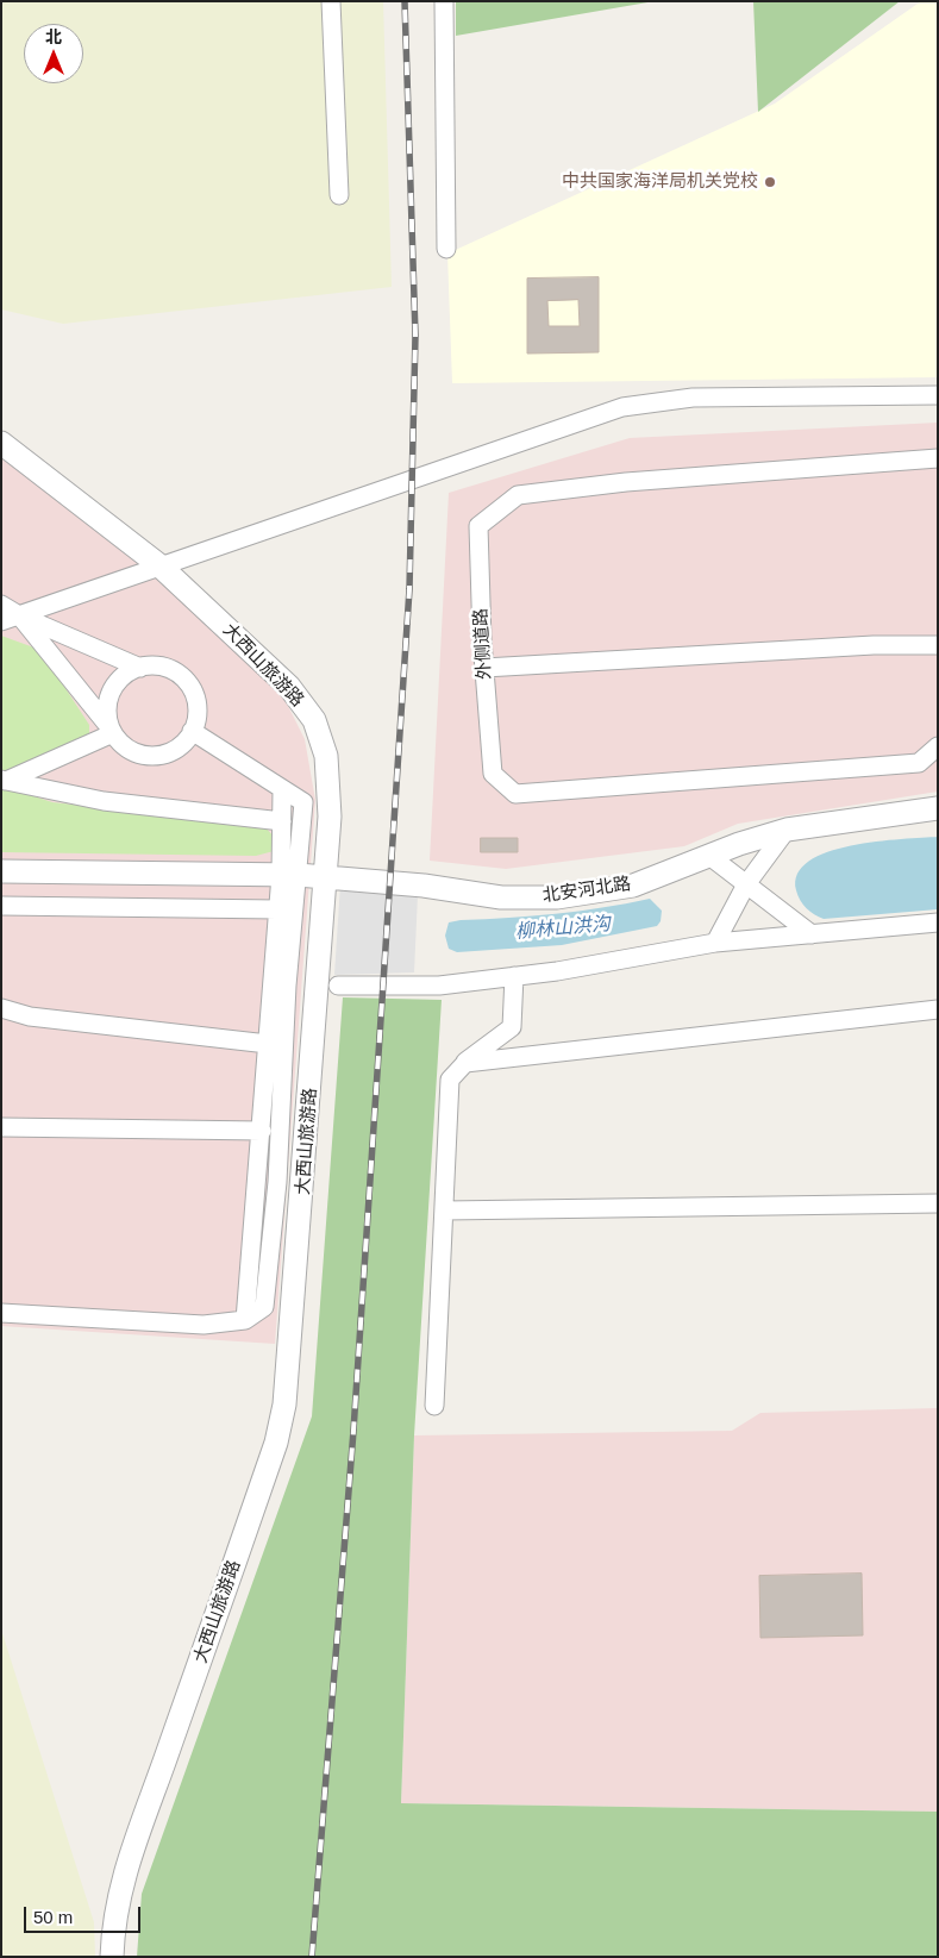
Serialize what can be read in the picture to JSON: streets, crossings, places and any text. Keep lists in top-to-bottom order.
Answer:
{
  "streets": {
    "street": ["外侧道路", "大西山旅游路", "北安河北路"]
  },
  "crossings": [
    ["大西山旅游路", "北安河北路"]
  ],
  "water": ["柳林山洪沟"],
  "places": ["中共国家海洋局机关党校"],
  "scale_bar": "50 m",
  "north": "top"
}
